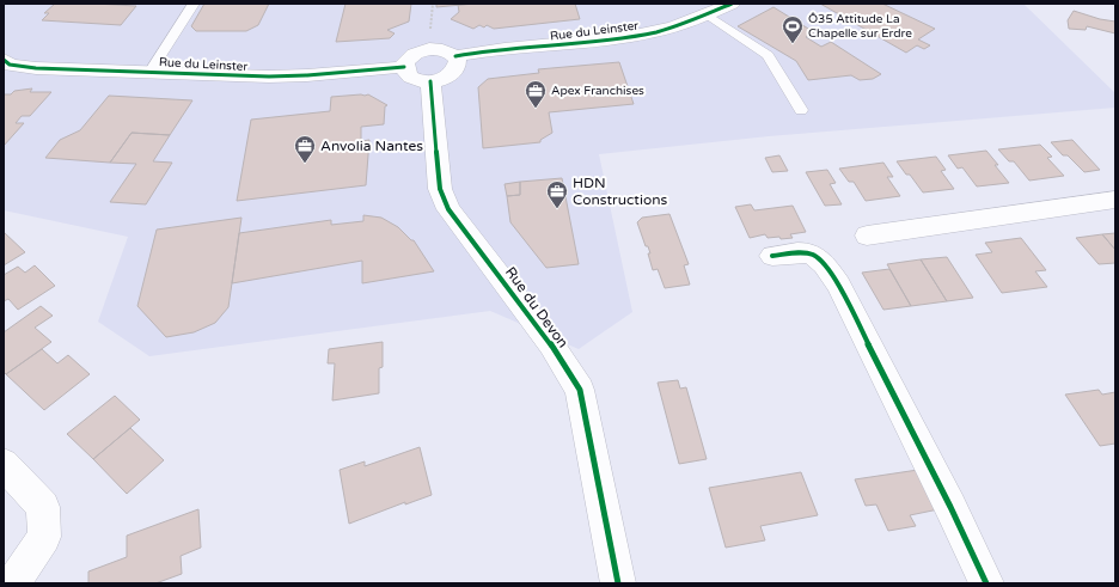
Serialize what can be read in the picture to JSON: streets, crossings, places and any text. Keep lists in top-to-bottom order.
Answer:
{
  "streets": {
    "street": ["Rue du Leinster", "Rue du Devon"]
  },
  "places": {
    "sports": ["Ô35 Attitude La Chapelle sur Erdre"],
    "office": ["Apex Franchises", "Anvolia Nantes", "HDN Constructions"]
  }
}
